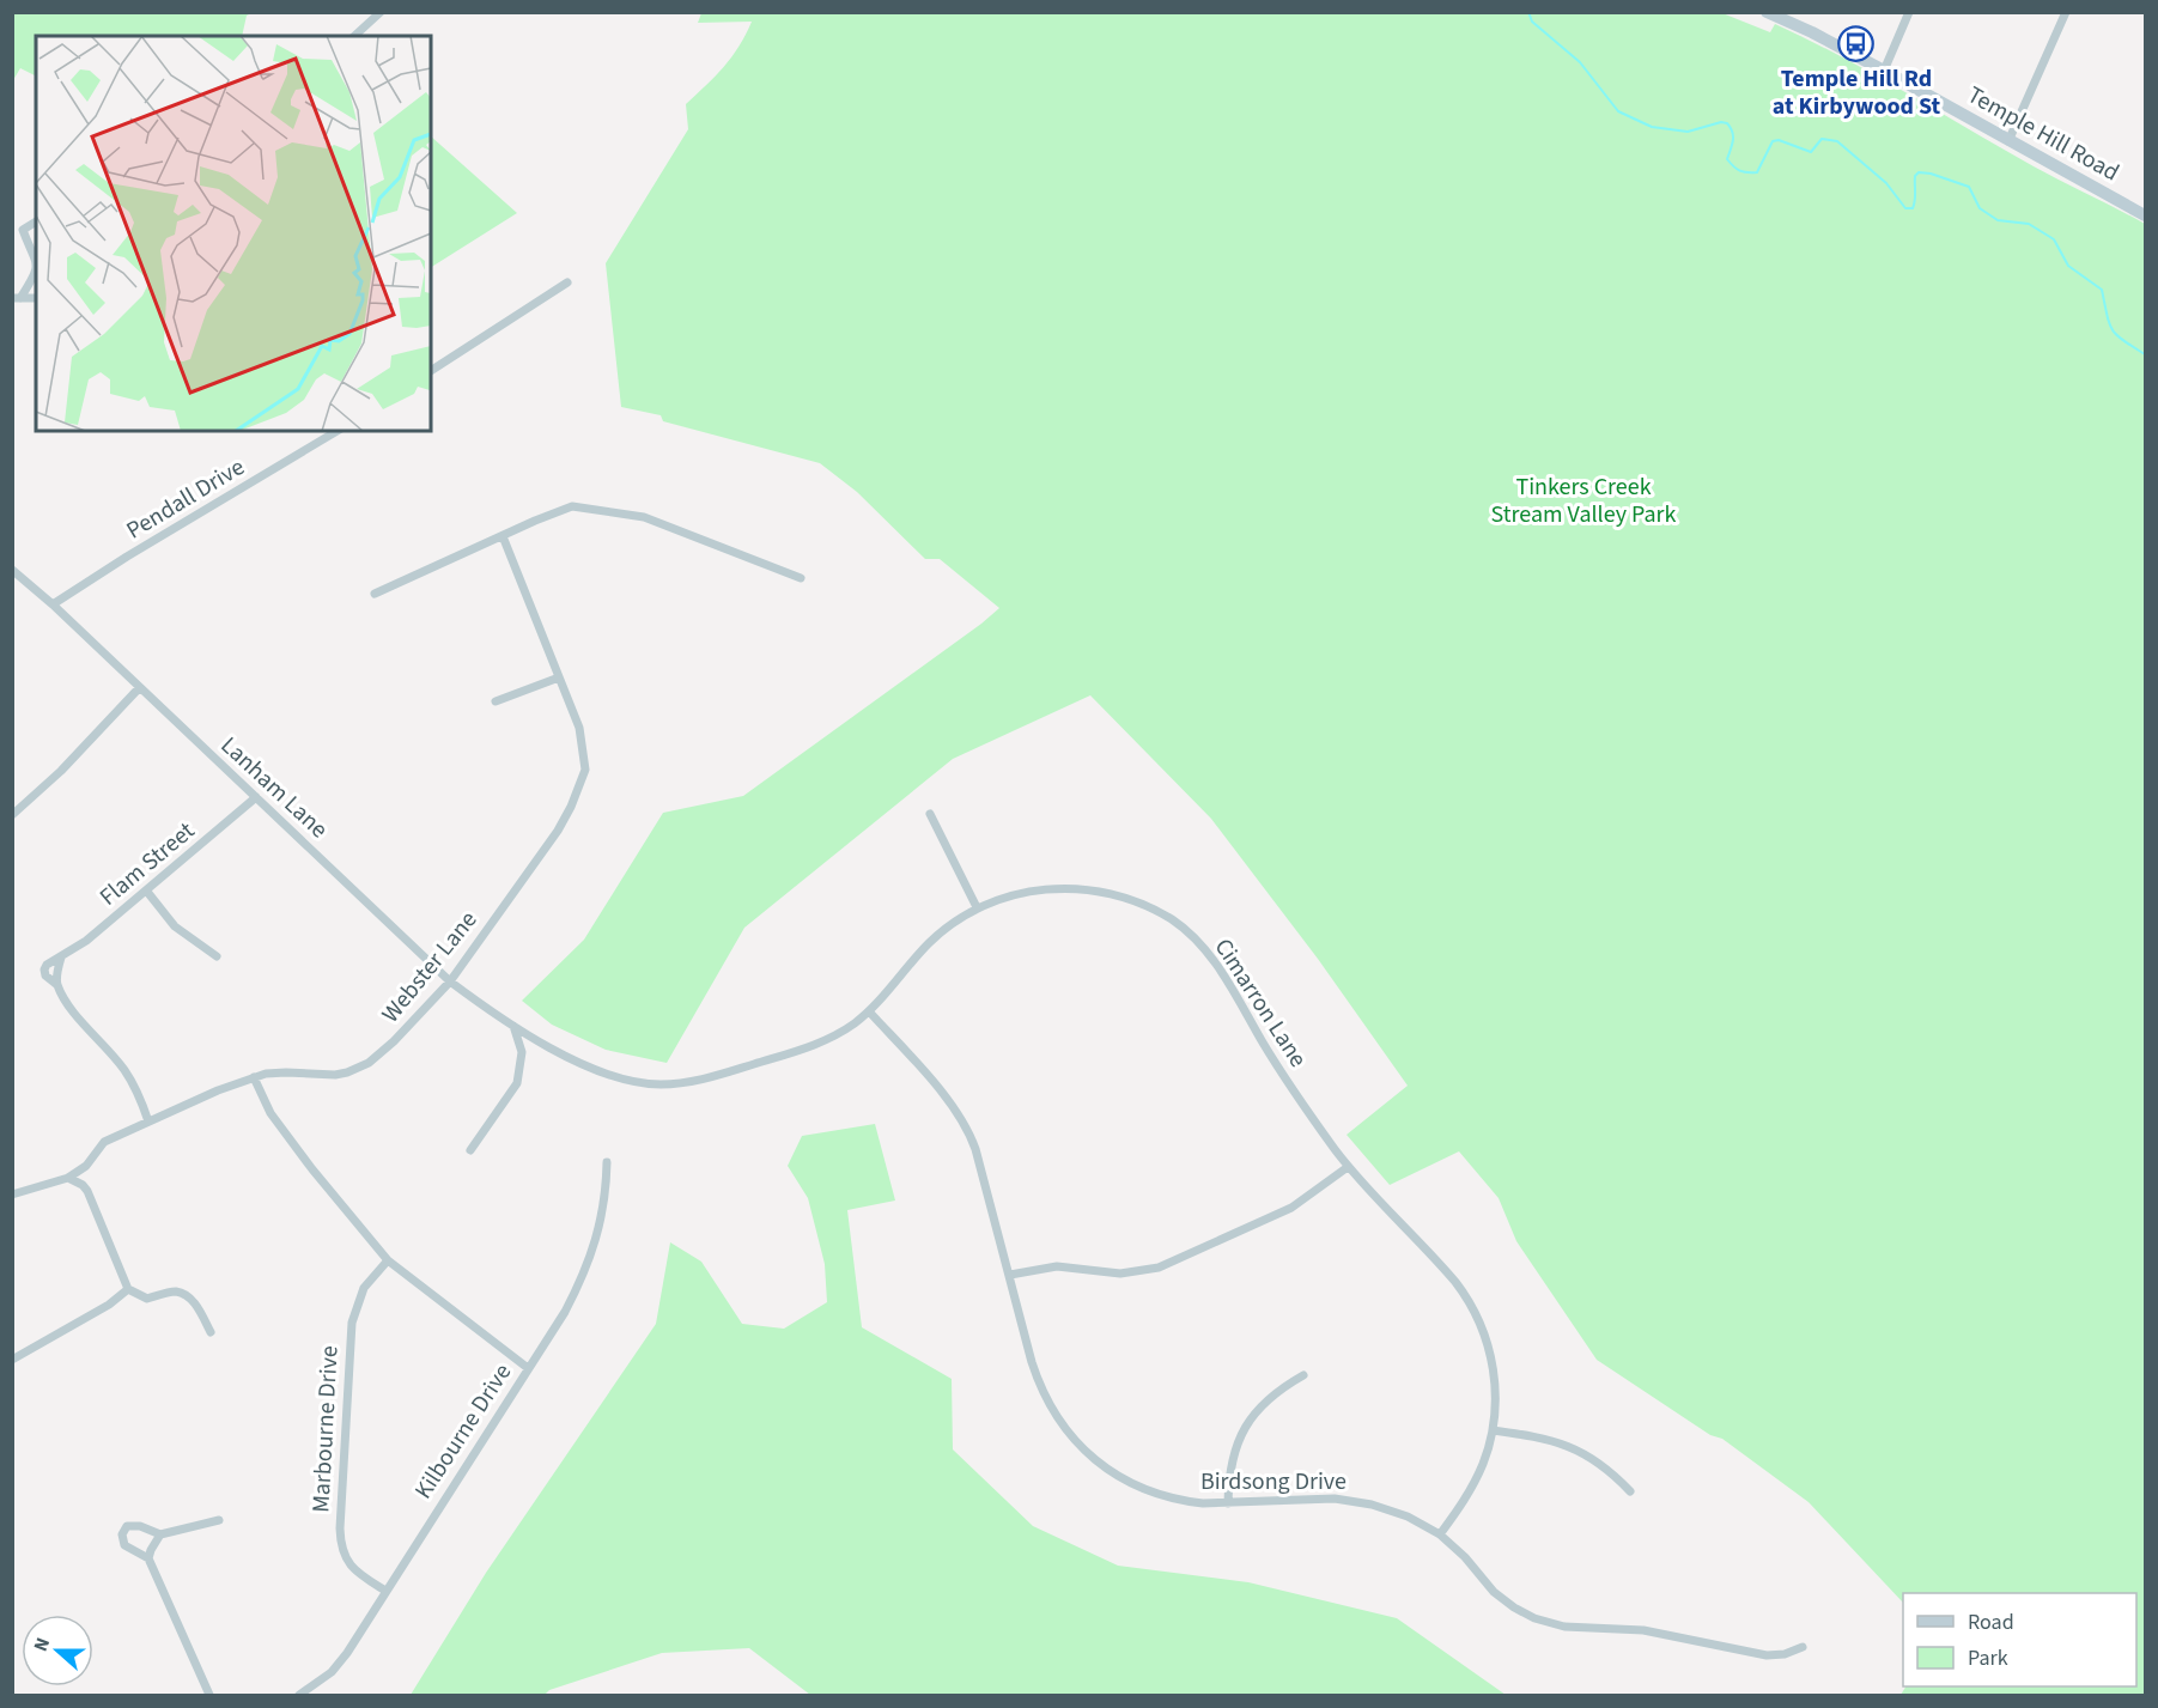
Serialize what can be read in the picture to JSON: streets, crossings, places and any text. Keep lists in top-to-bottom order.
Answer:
{
  "streets": {
    "main road": ["Temple Hill Road"],
    "street": [
      "Pendall Drive",
      "Lanham Lane",
      "Flam Street",
      "Webster Lane",
      "Cimarron Lane",
      "Marbourne Drive",
      "Kilbourne Drive",
      "Birdsong Drive"
    ]
  },
  "crossings": [
    ["Pendall Drive", "Lanham Lane"],
    ["Lanham Lane", "Flam Street"],
    ["Lanham Lane", "Webster Lane"],
    ["Lanham Lane", "Cimarron Lane"],
    ["Cimarron Lane", "Birdsong Drive"],
    ["Marbourne Drive", "Kilbourne Drive"]
  ],
  "parks": ["Tinkers Creek Stream Valley Park"],
  "places": {
    "bus stop": ["Temple Hill Rd at Kirbywood St"]
  },
  "legend": ["Road", "Park"],
  "north": "left"
}
